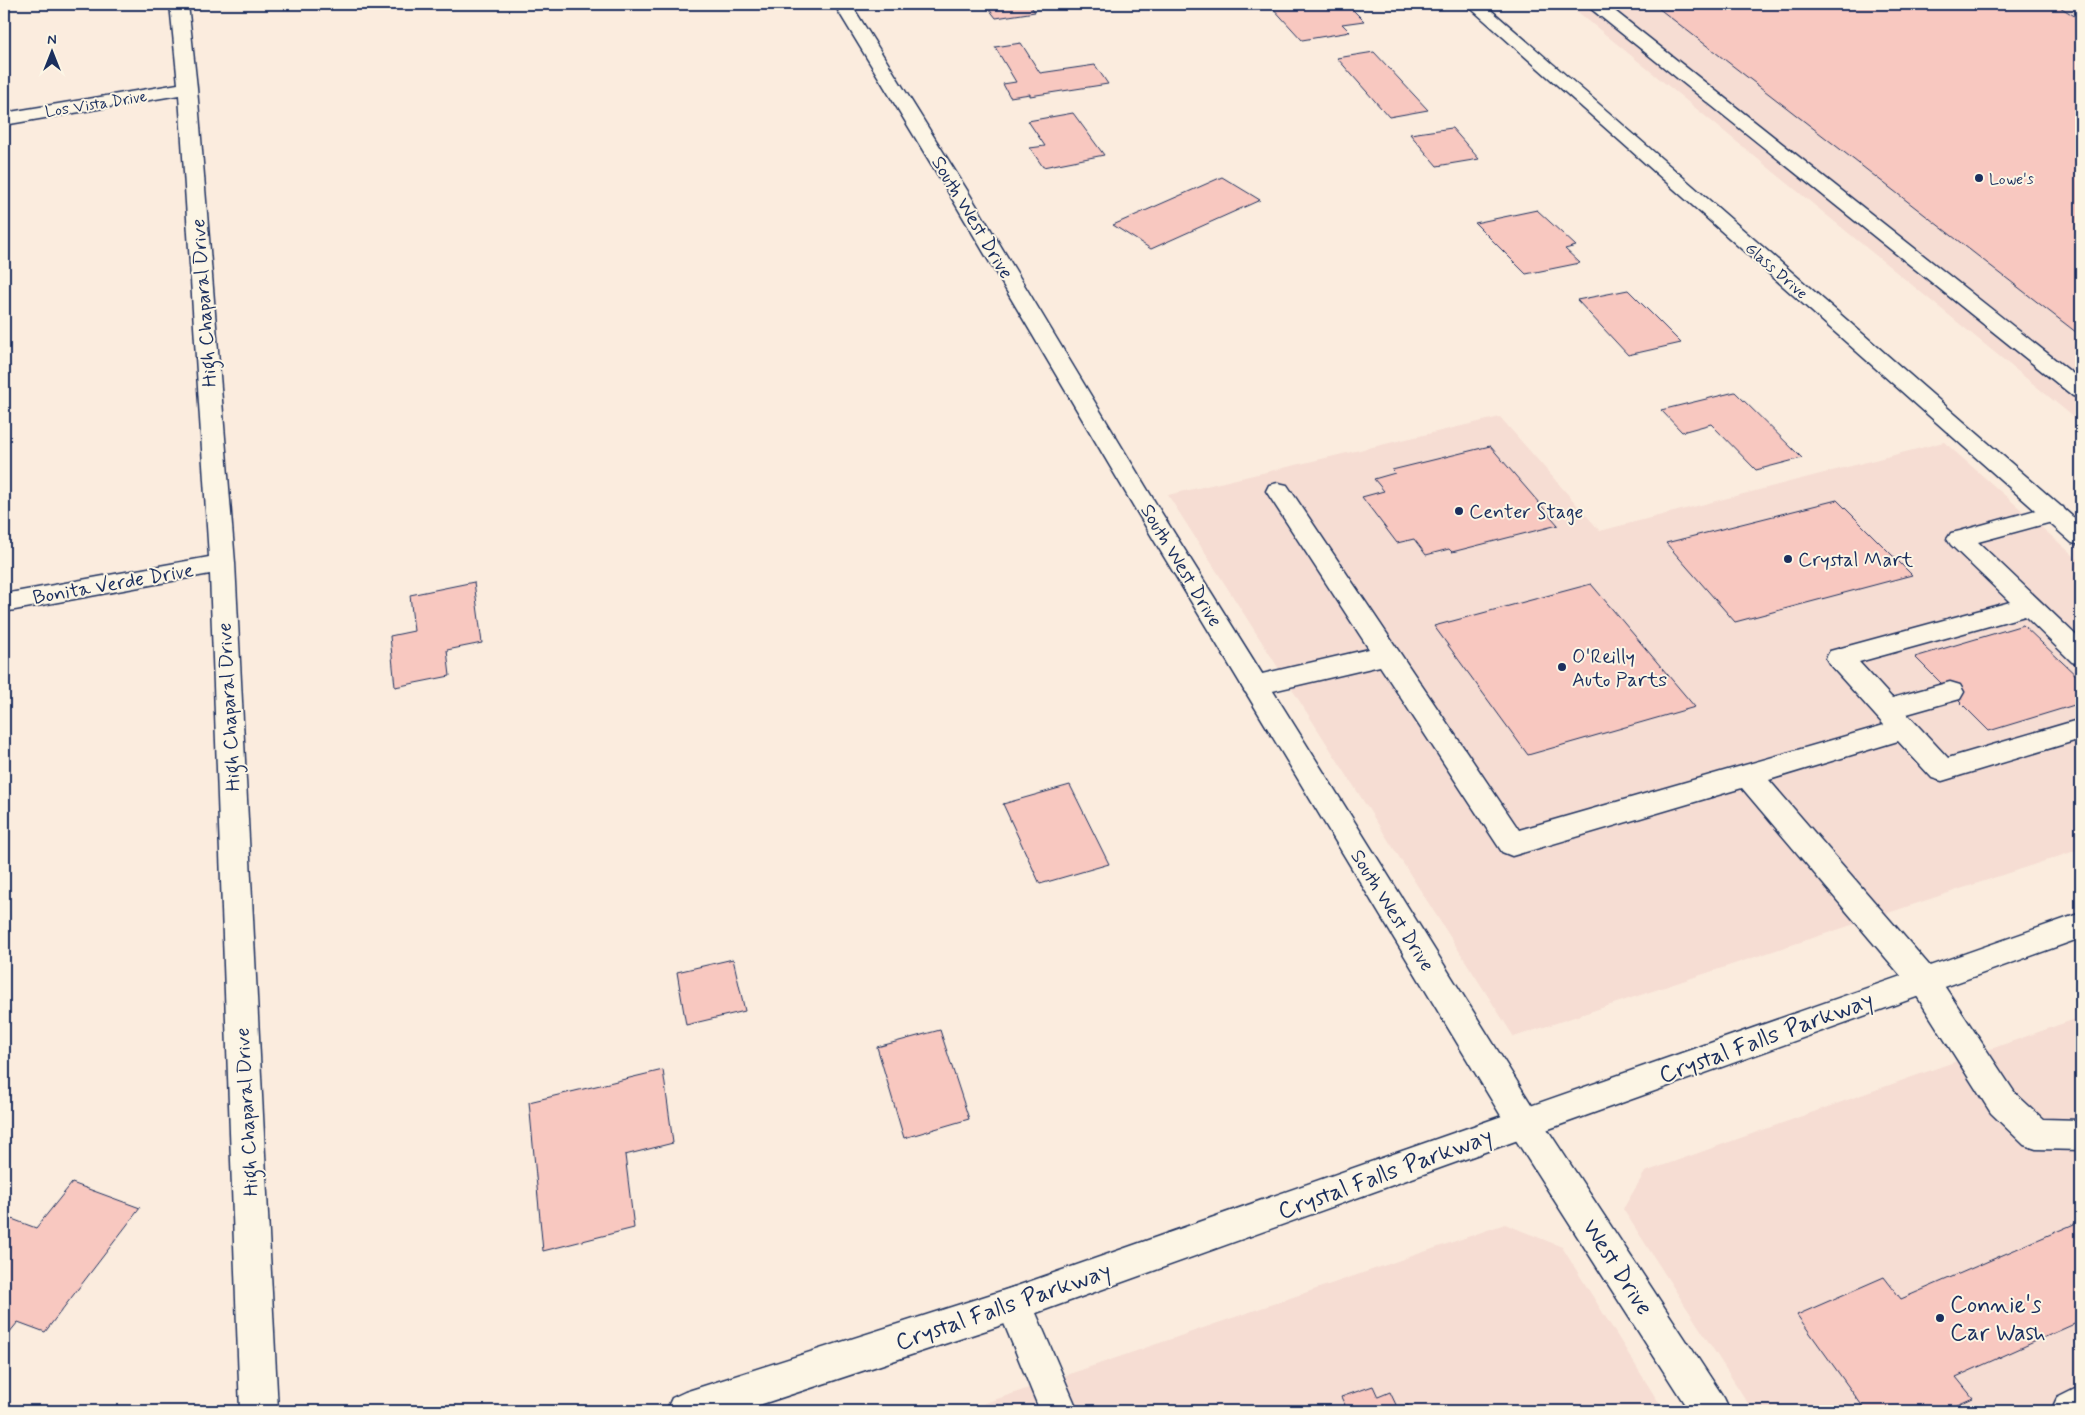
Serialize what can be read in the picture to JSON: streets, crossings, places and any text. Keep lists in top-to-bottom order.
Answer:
{
  "streets": {
    "street": [
      "Los Vista Drive",
      "South West Drive",
      "Glass Drive",
      "High Chaparal Drive",
      "Bonita Verde Drive",
      "Crystal Falls Parkway",
      "West Drive"
    ]
  },
  "crossings": [
    ["Los Vista Drive", "High Chaparal Drive"],
    ["South West Drive", "Crystal Falls Parkway"],
    ["South West Drive", "West Drive"],
    ["High Chaparal Drive", "Bonita Verde Drive"],
    ["Crystal Falls Parkway", "West Drive"]
  ],
  "places": [
    "Lowe's",
    "Center Stage",
    "Crystal Mart",
    "O'Reilly Auto Parts",
    "Connie's Car Wash"
  ],
  "north": "top"
}
